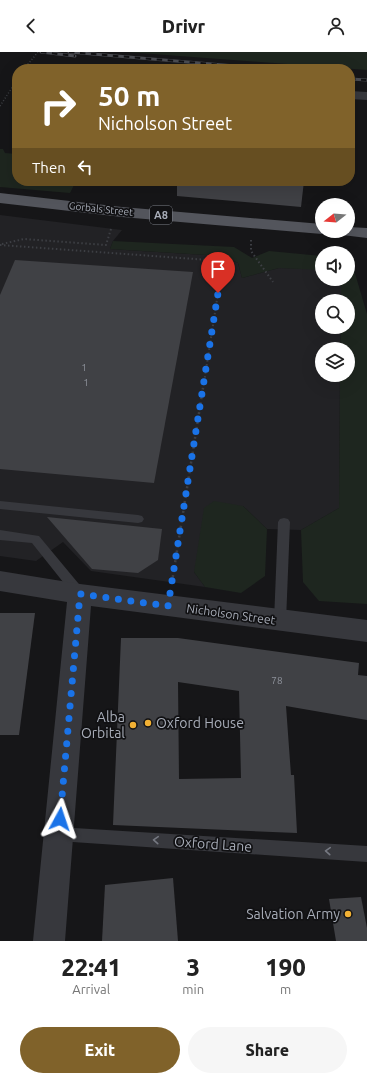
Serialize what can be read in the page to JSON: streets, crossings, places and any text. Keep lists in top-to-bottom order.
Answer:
{
  "streets": {
    "main road": ["Gorbals Street", "A8"],
    "street": ["Nicholson Street"],
    "lane": ["Oxford Lane"]
  },
  "one_way": ["Oxford Lane"],
  "places": ["Oxford House", "Alba Orbital", "Salvation Army"],
  "house_numbers": ["1", "1", "78"],
  "north": "left",
  "page": {
    "header": "Drivr",
    "turn": ["50 m", "Nicholson Street"],
    "then": "Then",
    "eta": [
      "22:41",
      "Arrival",
      "3",
      "min",
      "190",
      "m"
    ],
    "buttons": ["Exit", "Share"]
  }
}
